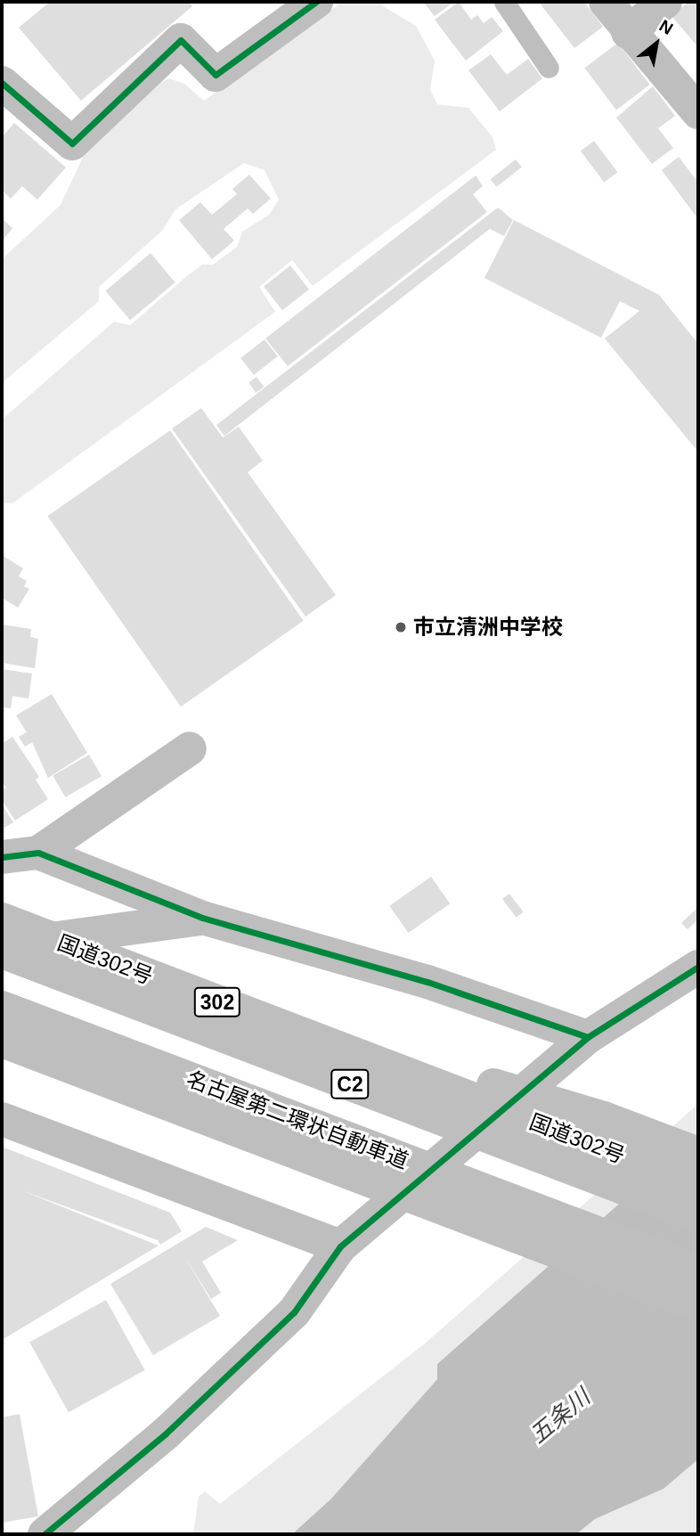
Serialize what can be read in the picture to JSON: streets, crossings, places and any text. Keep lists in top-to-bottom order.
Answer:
{
  "streets": {
    "main road": [
      "国道302号",
      "302",
      "C2",
      "名古屋第二環状自動車道"
    ]
  },
  "water": ["五条川"],
  "places": ["市立清洲中学校"],
  "north": "top right"
}
